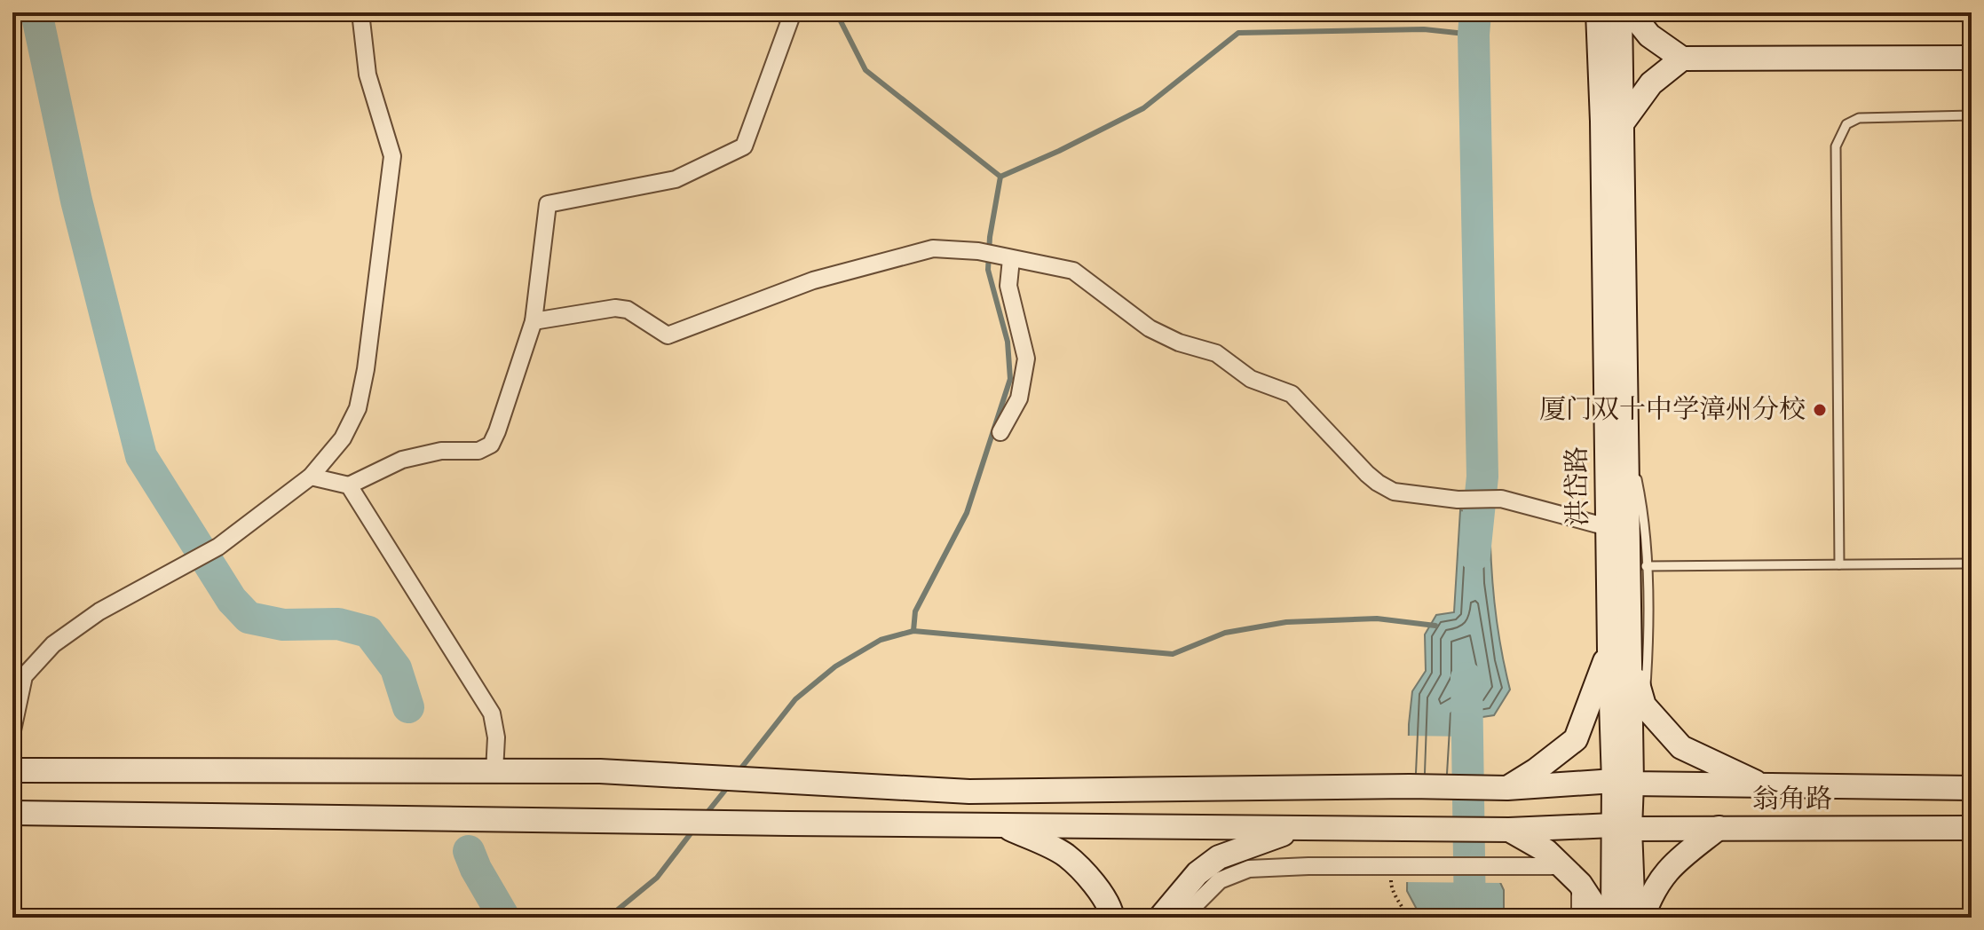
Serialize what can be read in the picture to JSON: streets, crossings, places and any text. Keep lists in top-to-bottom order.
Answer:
{
  "streets": {
    "main road": ["洪岱路", "翁角路"]
  },
  "places": ["厦门双十中学漳州分校"]
}
